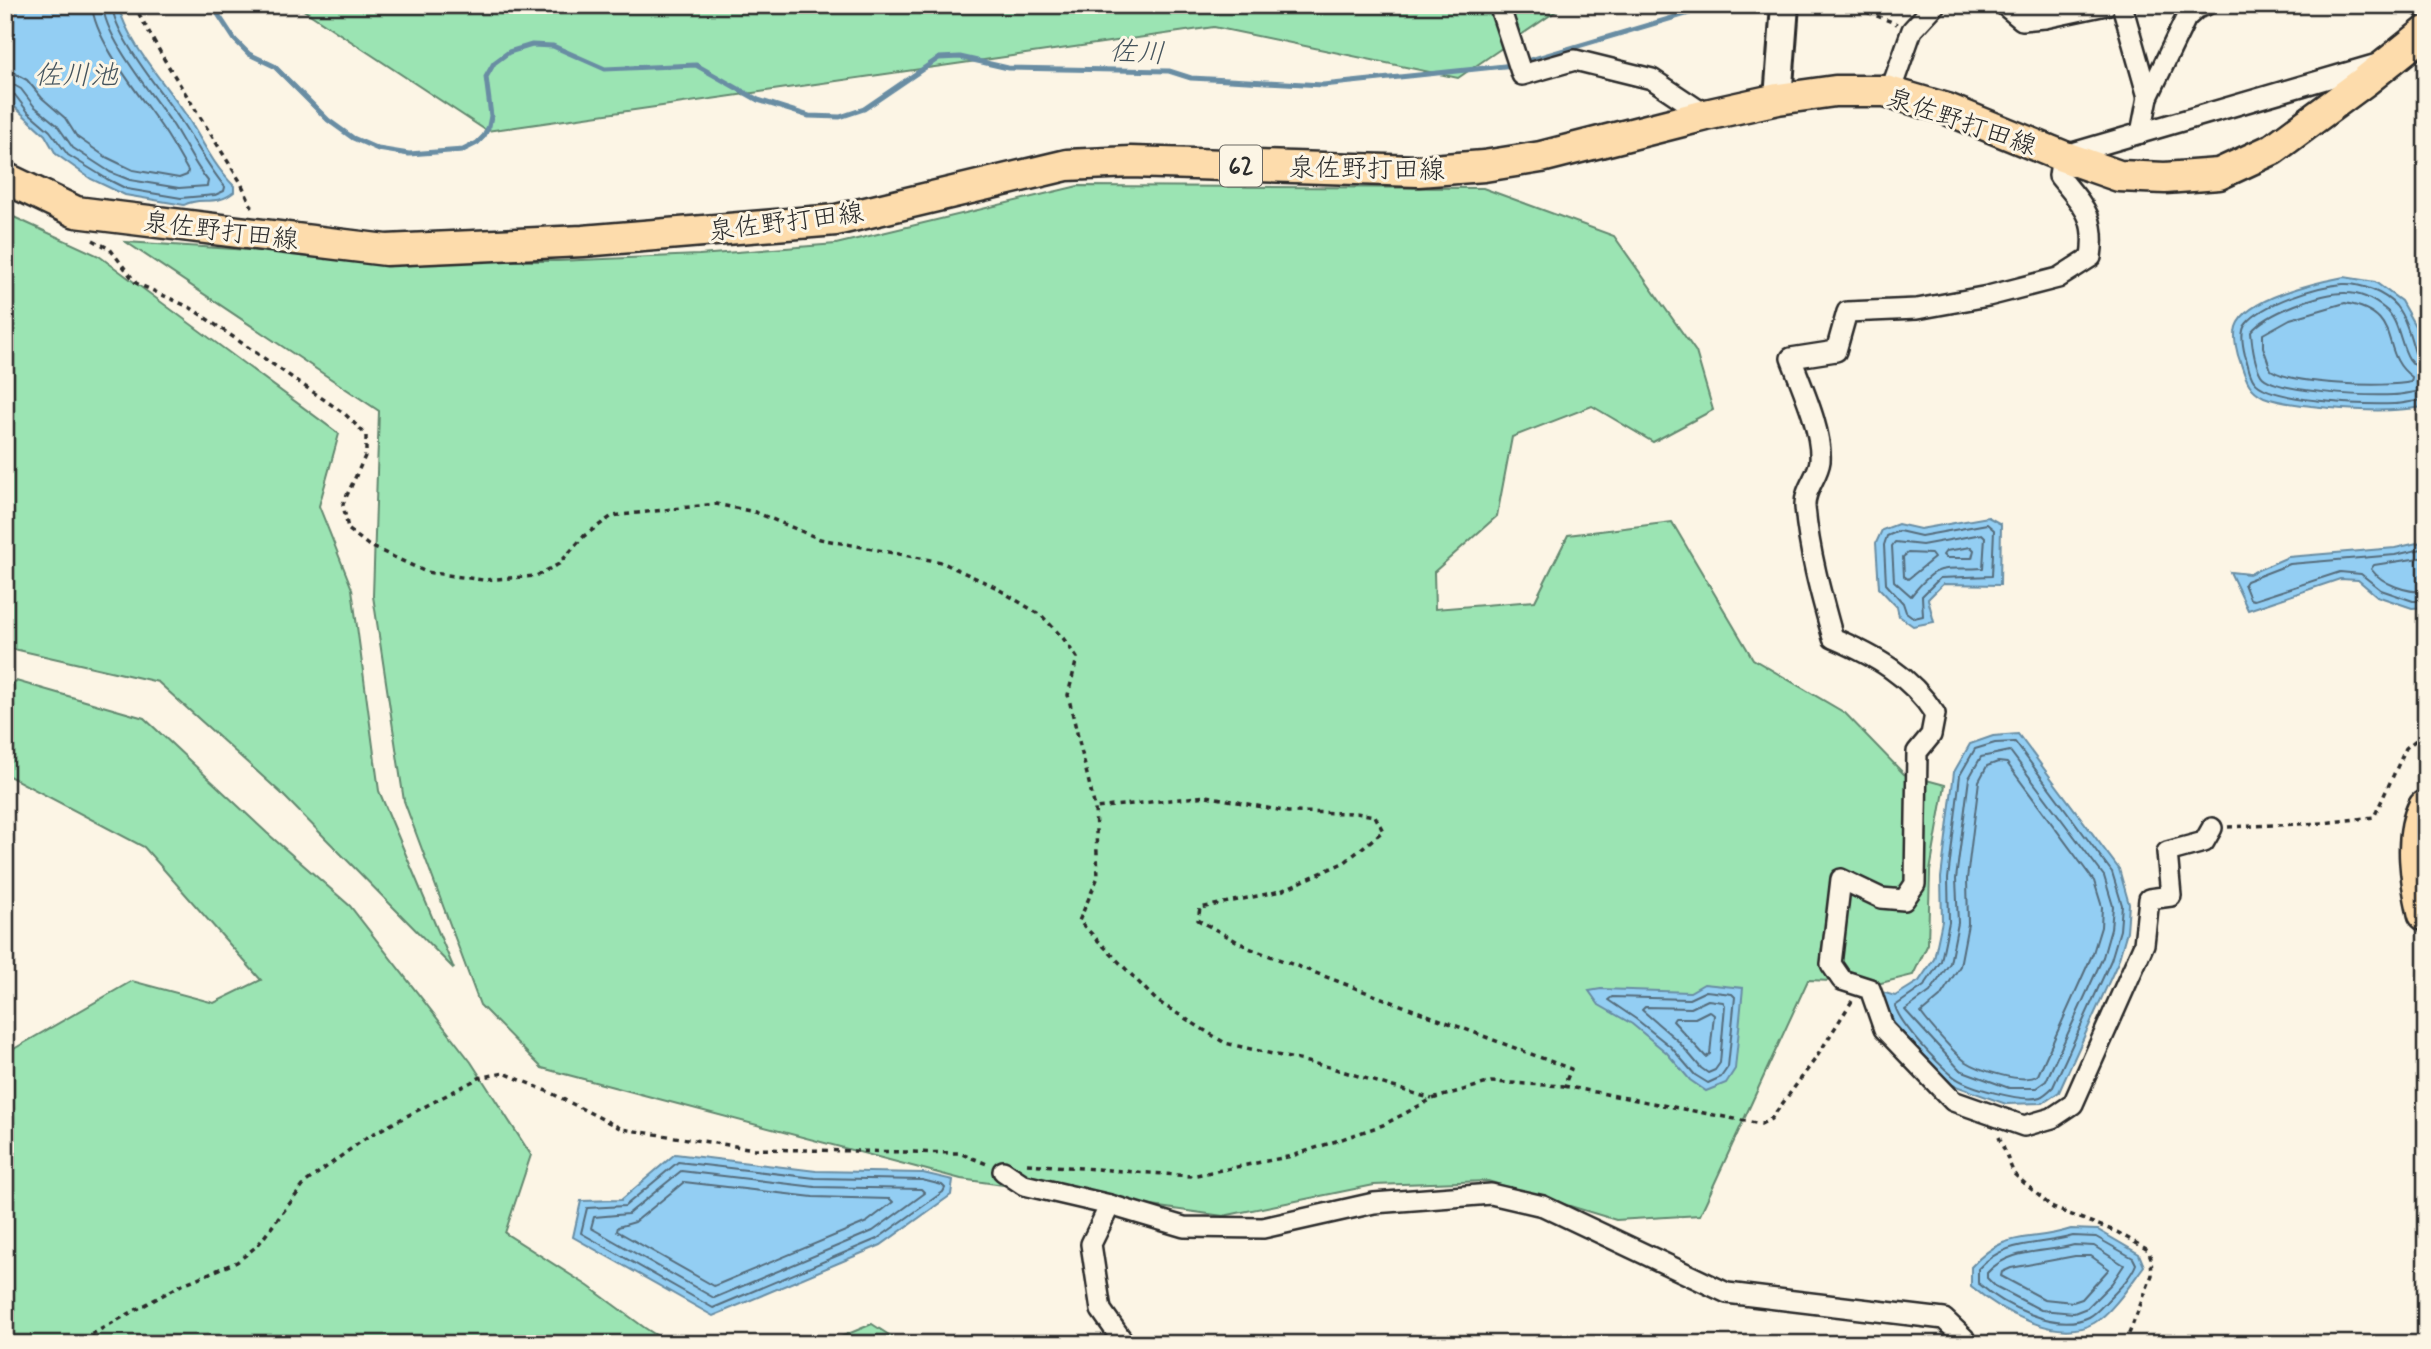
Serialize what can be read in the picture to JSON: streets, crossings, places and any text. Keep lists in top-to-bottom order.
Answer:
{
  "streets": {
    "main road": ["泉佐野打田線", "62"]
  },
  "water": ["佐川", "佐川池"]
}
